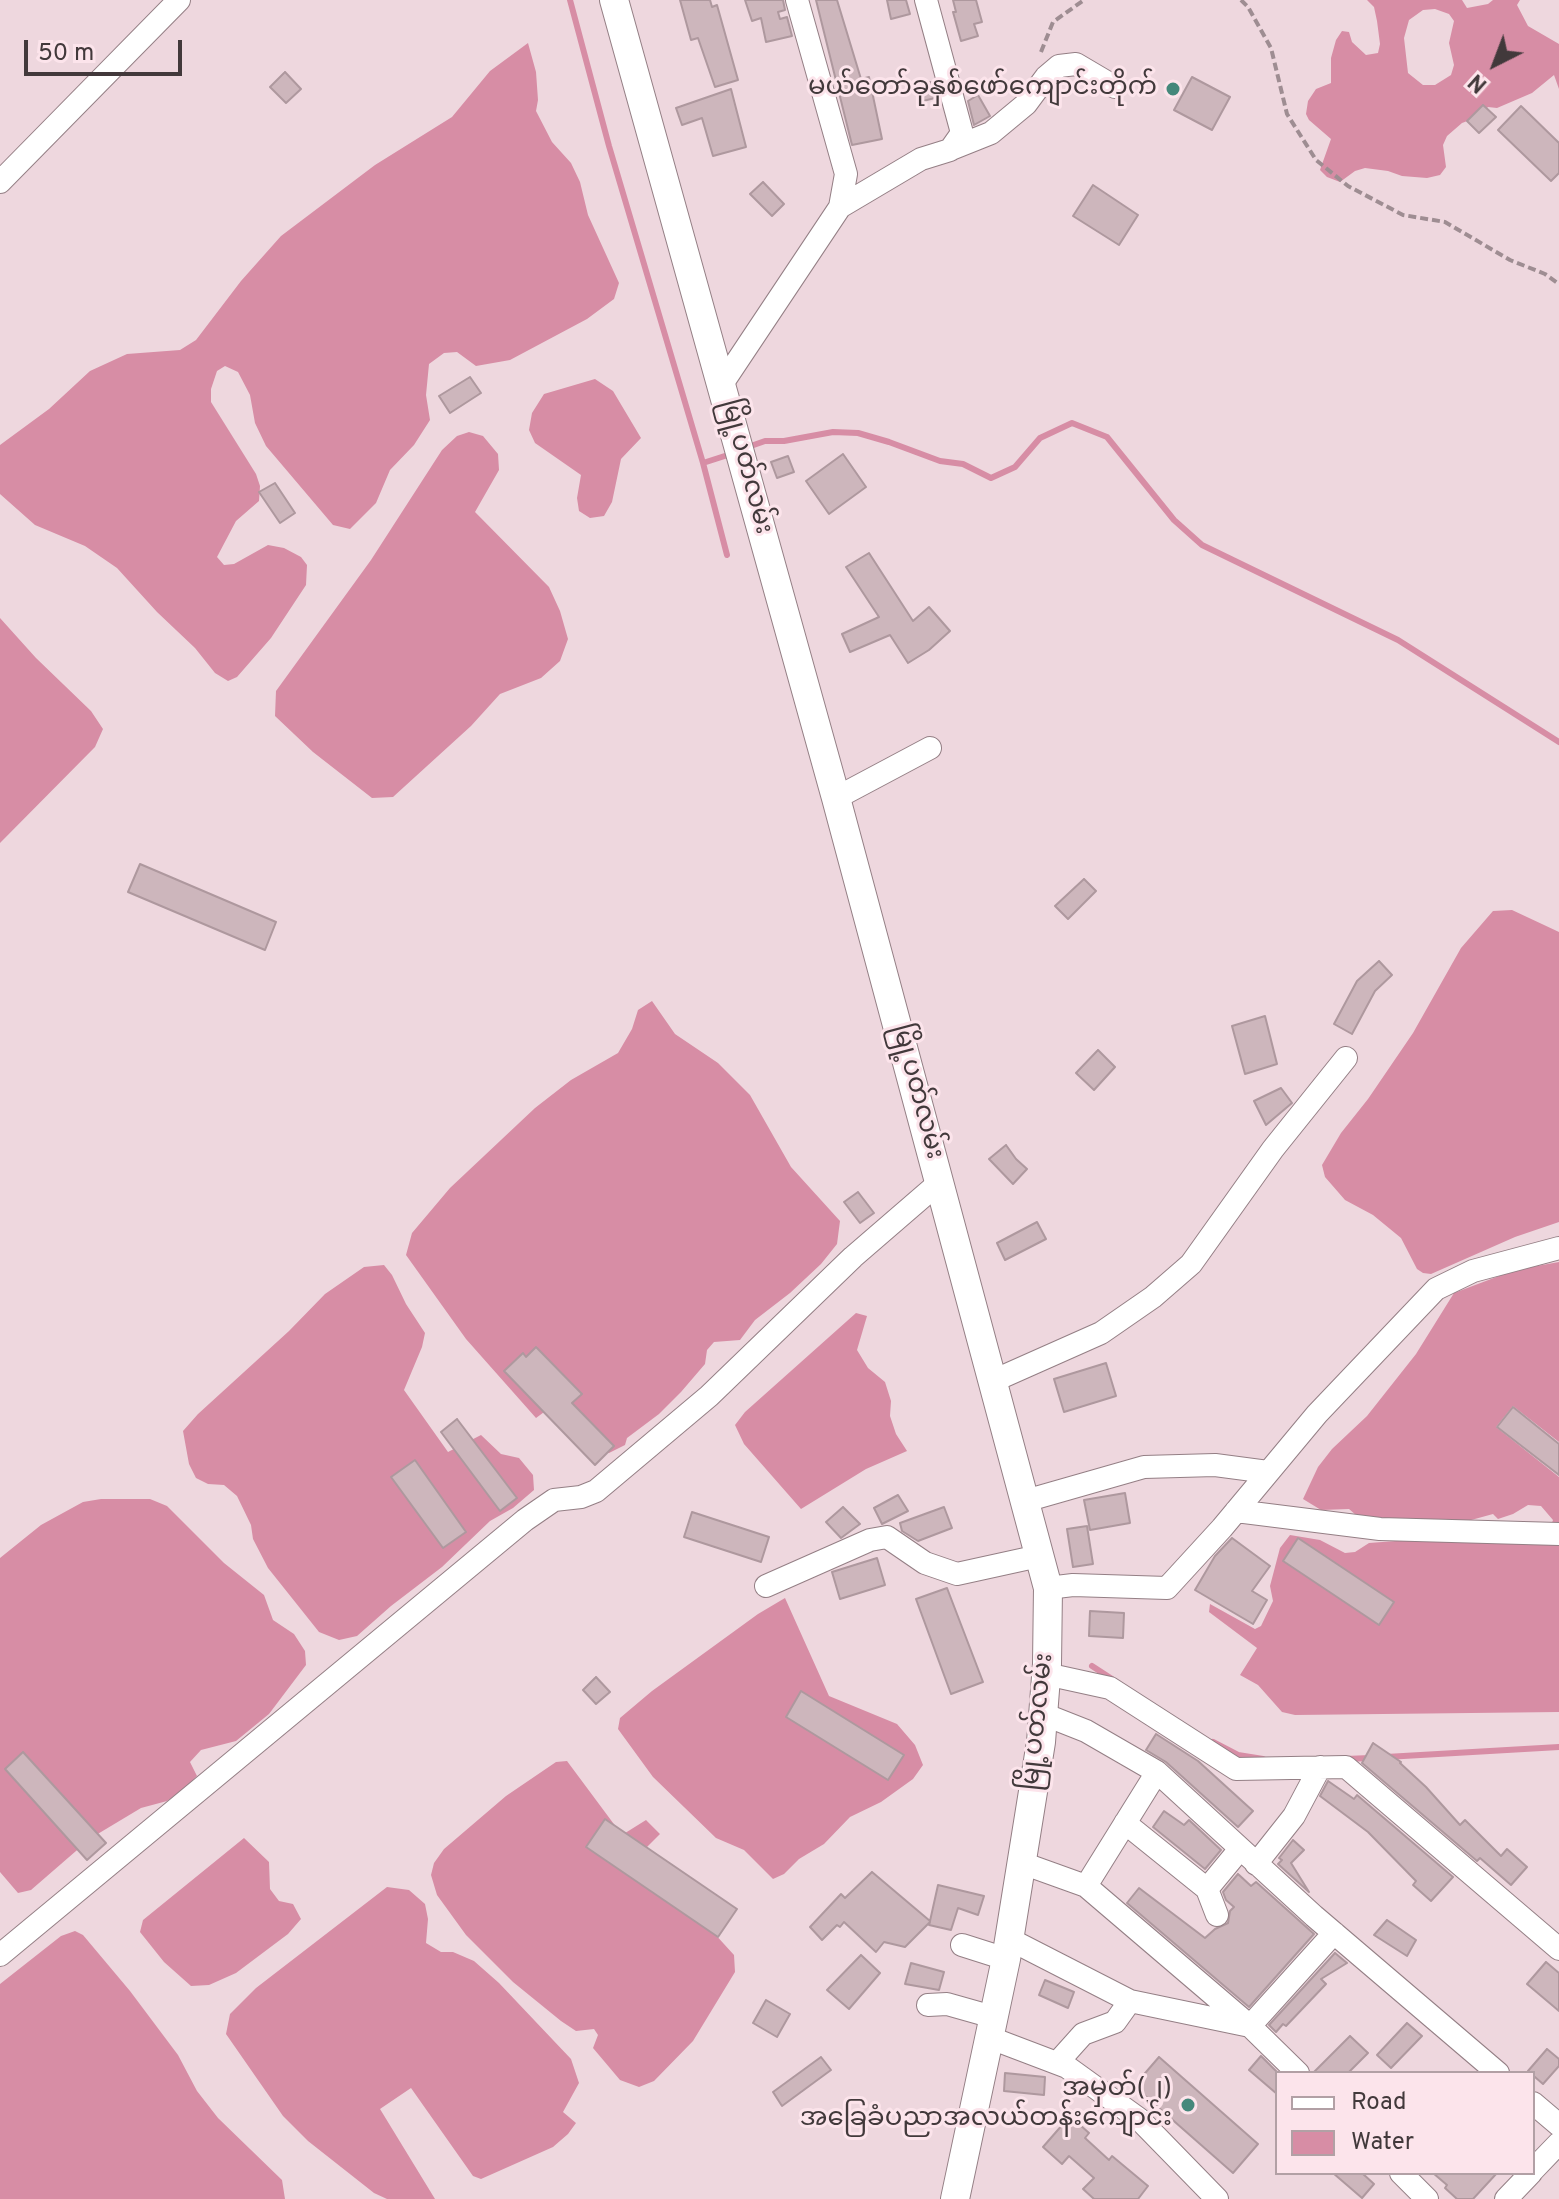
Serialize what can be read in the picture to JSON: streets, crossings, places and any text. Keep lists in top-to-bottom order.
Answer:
{
  "streets": {
    "main road": ["မြို့ပတ်လမ်း"]
  },
  "places": ["မယ်တော်ခုနှစ်ဖော်ကျောင်းတိုက်", "အမှတ်(၂) အခြေခံပညာအလယ်တန်းကျောင်း"],
  "legend": ["Road", "Water"],
  "scale_bar": "50 m",
  "north": "bottom left"
}
